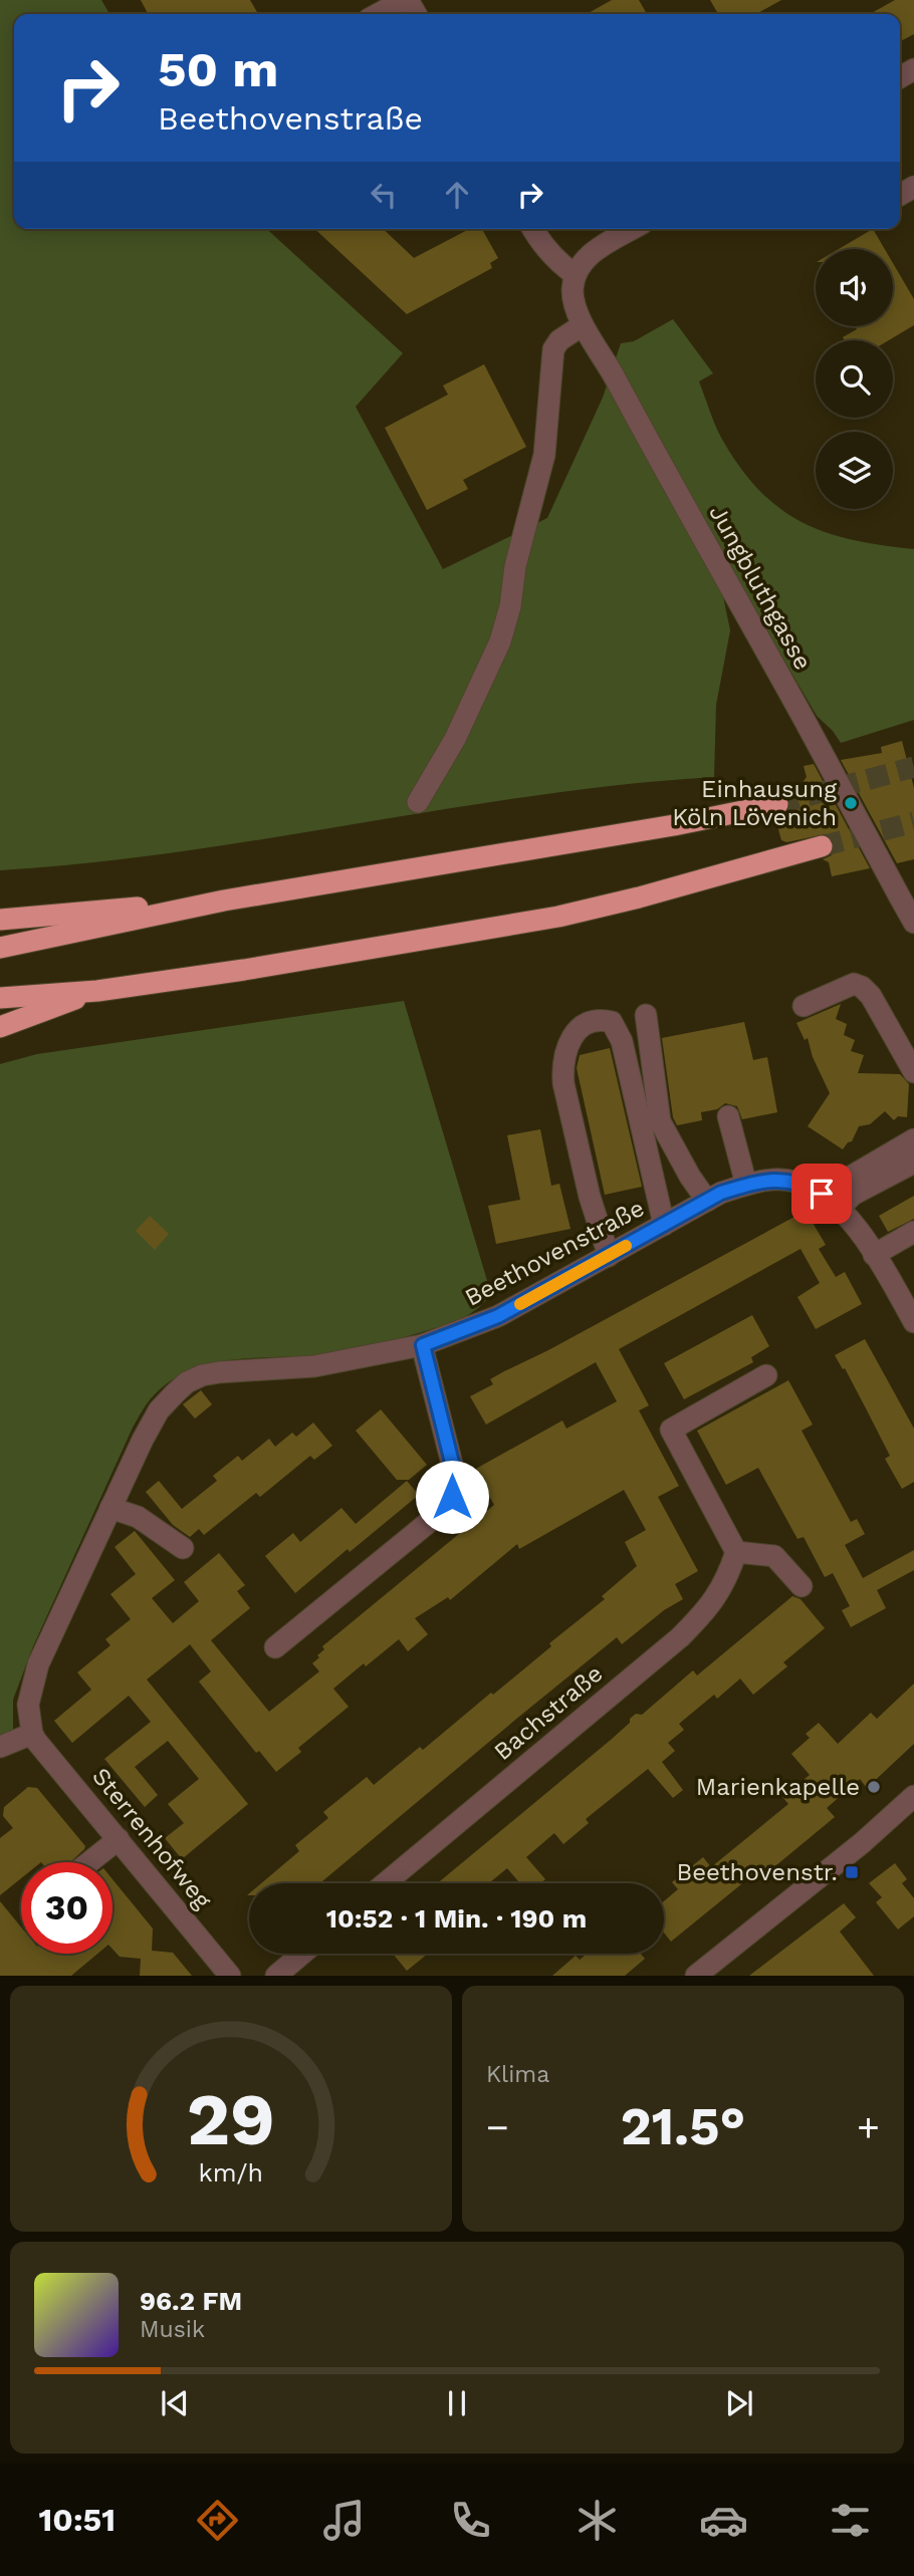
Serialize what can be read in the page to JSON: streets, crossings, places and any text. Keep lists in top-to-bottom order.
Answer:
{
  "streets": {
    "street": [
      "Jungbluthgasse",
      "Beethovenstraße",
      "Bachstraße",
      "Sterrenhofweg"
    ]
  },
  "crossings": [
    ["Beethovenstraße", "Sterrenhofweg"]
  ],
  "places": {
    "other": ["Einhausung Köln Lövenich", "Marienkapelle"],
    "transit": ["Beethovenstr."]
  },
  "page": {
    "turn": ["50 m", "Beethovenstraße"],
    "limit": "30",
    "trip": "10:52 · 1 Min. · 190 m",
    "tile": "Klima",
    "heat": ["−", "21.5°", "+"],
    "song": ["96.2 FM", "Musik"],
    "tabs": "10:51",
    "gauge": ["29", "km/h"]
  }
}
